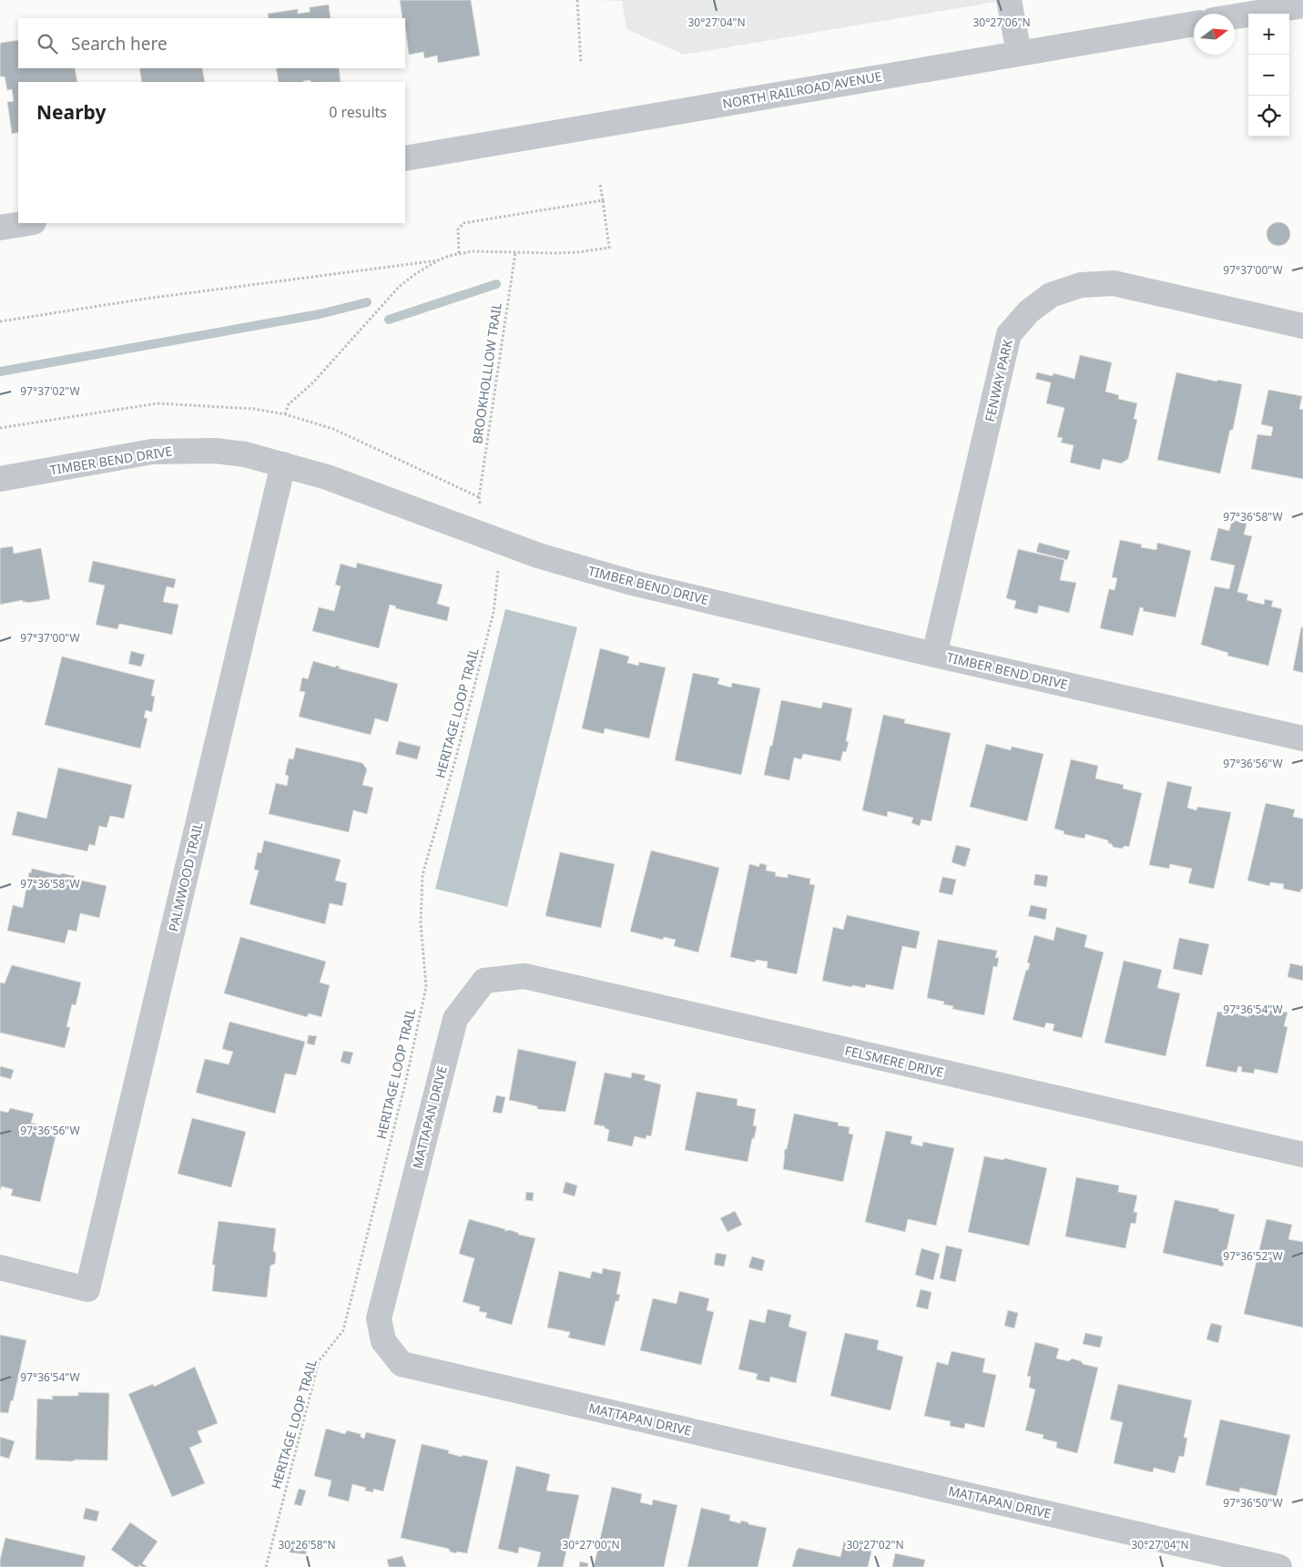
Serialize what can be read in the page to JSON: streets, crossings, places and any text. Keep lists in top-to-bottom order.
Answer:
{
  "streets": {
    "street": [
      "NORTH RAILROAD AVENUE",
      "FENWAY PARK",
      "TIMBER BEND DRIVE",
      "PALMWOOD TRAIL",
      "FELSMERE DRIVE",
      "MATTAPAN DRIVE"
    ],
    "path": ["BROOKHOLLLOW TRAIL", "HERITAGE LOOP TRAIL"]
  },
  "crossings": [
    ["FENWAY PARK", "TIMBER BEND DRIVE"],
    ["TIMBER BEND DRIVE", "PALMWOOD TRAIL"],
    ["FELSMERE DRIVE", "MATTAPAN DRIVE"]
  ],
  "north": "right",
  "page": {
    "map_buttons": ["+", "−"],
    "search": "Search here",
    "heading": ["Nearby", "0 results"]
  },
  "coordinates": [
    "30°27'04\"N",
    "30°27'06\"N",
    "97°37'00\"W",
    "97°37'02\"W",
    "97°36'58\"W",
    "97°36'56\"W",
    "97°36'54\"W",
    "97°36'52\"W",
    "97°36'50\"W",
    "30°26'58\"N",
    "30°27'00\"N",
    "30°27'02\"N"
  ]
}
